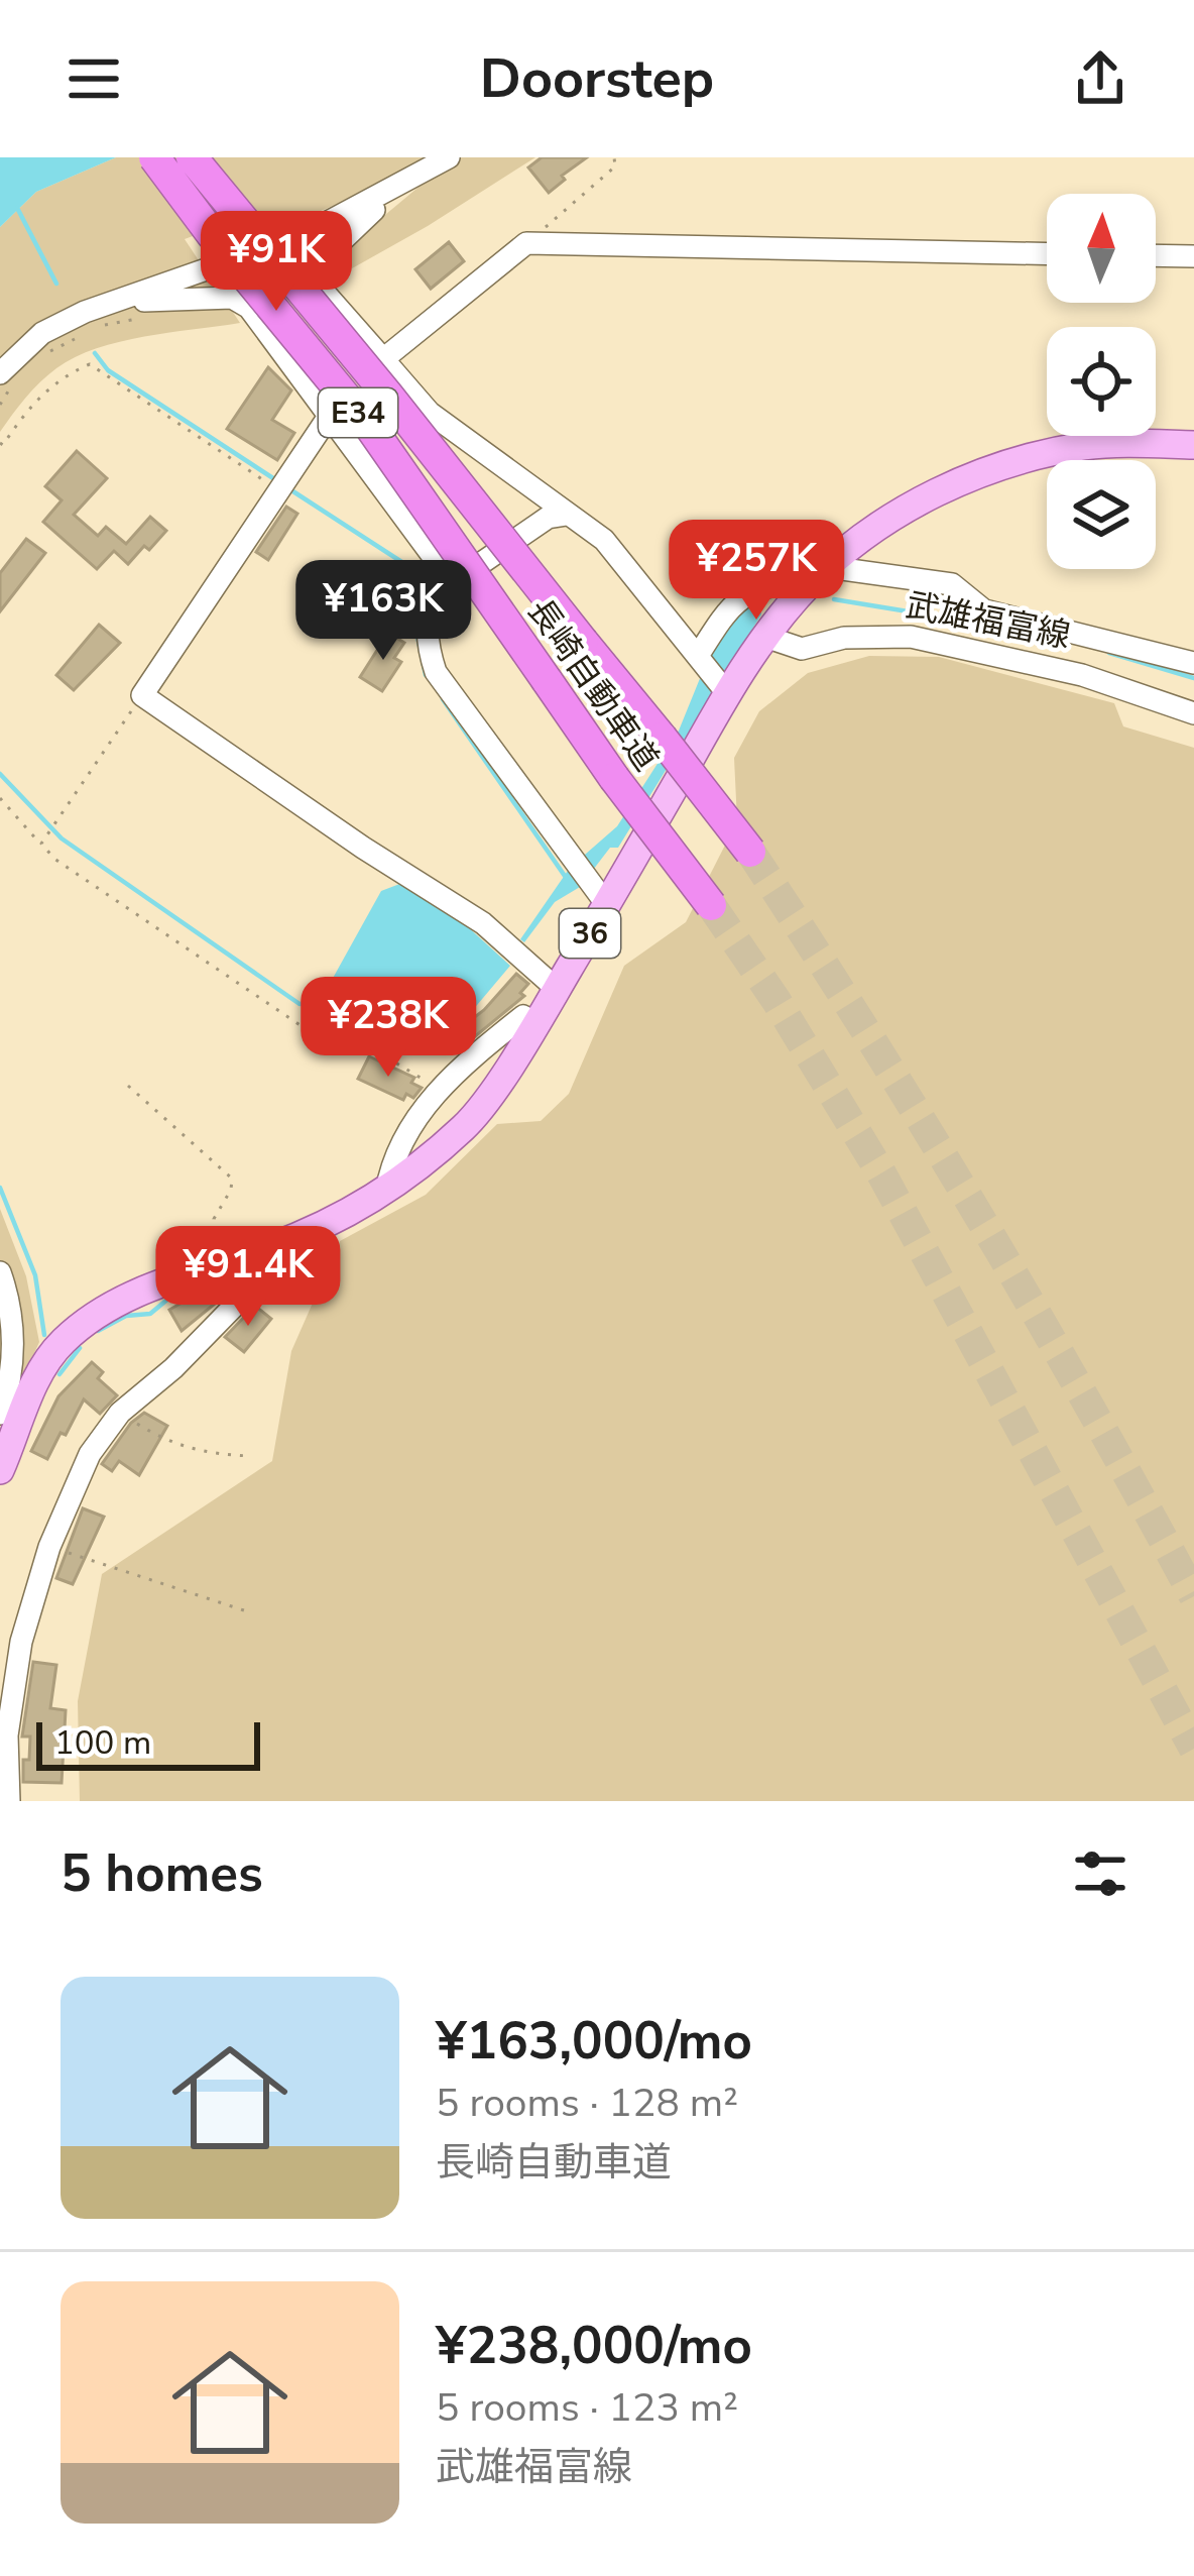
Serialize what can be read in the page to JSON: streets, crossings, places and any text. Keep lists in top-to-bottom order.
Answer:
{
  "streets": {
    "highway": ["E34", "長崎自動車道"],
    "main road": ["36"],
    "street": ["武雄福富線"]
  },
  "crossings": [
    ["武雄福富線", "36"]
  ],
  "scale_bar": "100 m",
  "north": "top",
  "page": {
    "header": "Doorstep",
    "price": [
      "¥91K",
      "¥257K",
      "¥163K",
      "¥238K",
      "¥91.4K"
    ],
    "scale": "100 m",
    "heading": "5 homes",
    "list": [
      {
        "name": "¥163,000/mo",
        "note": "5 rooms · 128 m² · 長崎自動車道"
      },
      {
        "name": "¥238,000/mo",
        "note": "5 rooms · 123 m² · 武雄福富線"
      }
    ]
  }
}
